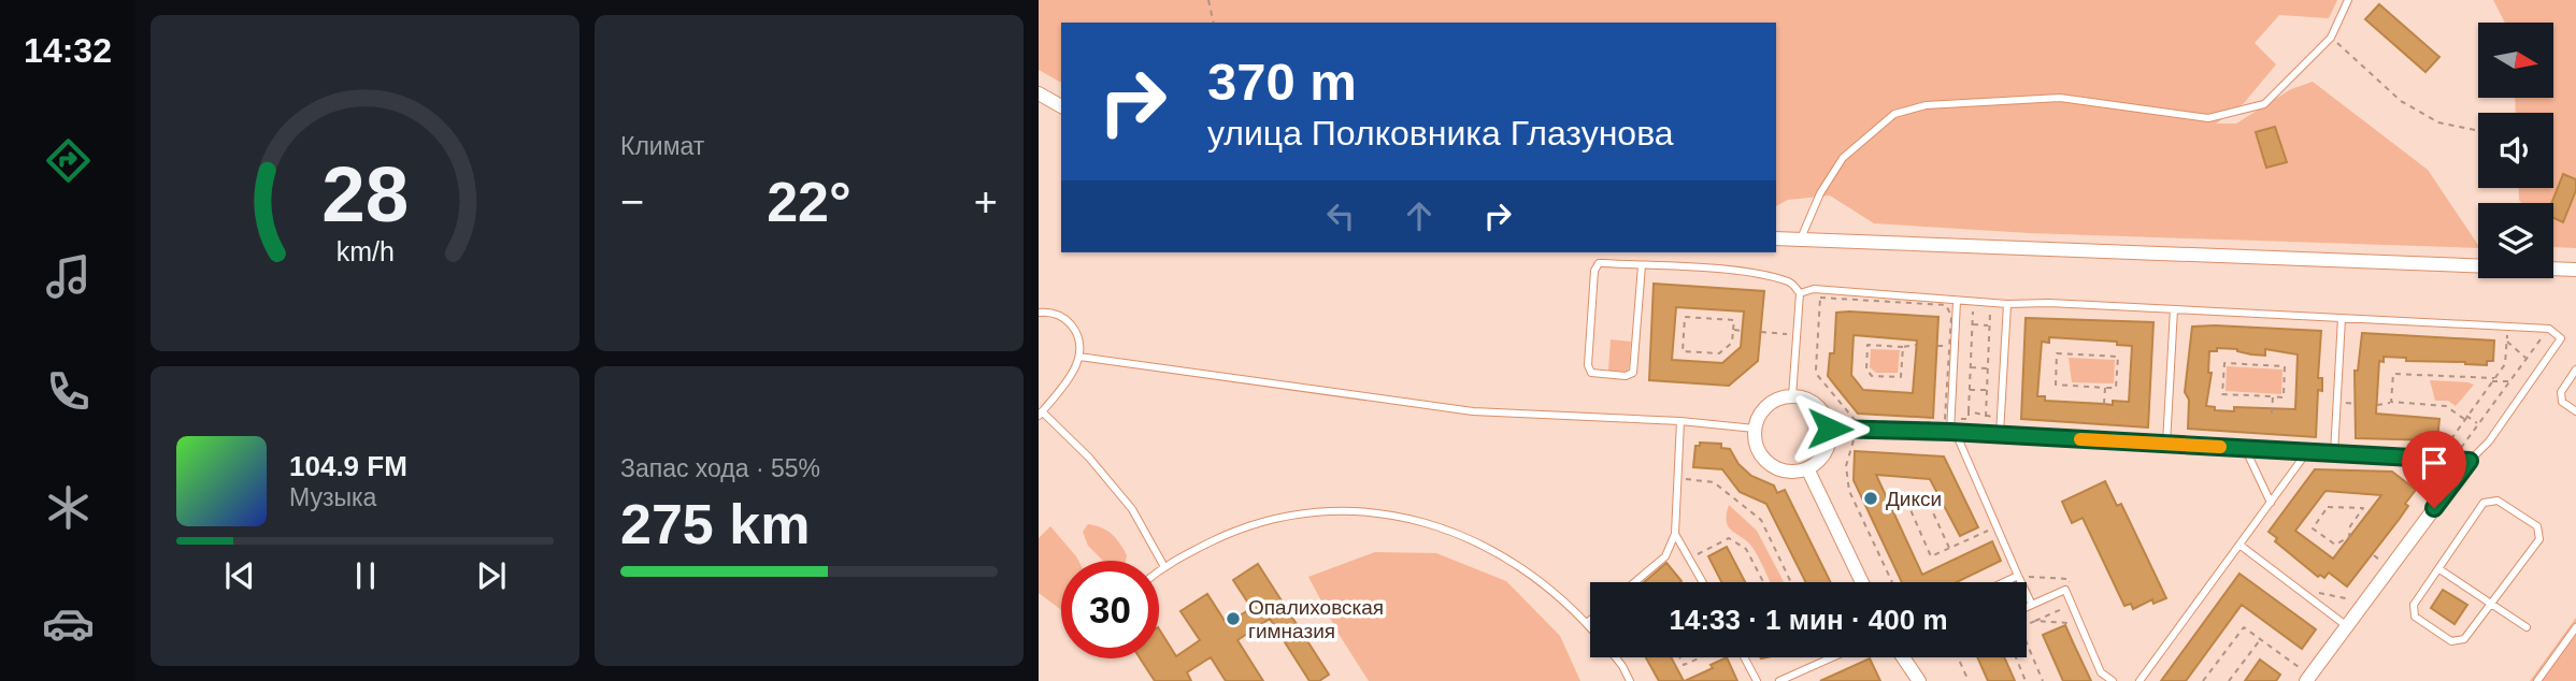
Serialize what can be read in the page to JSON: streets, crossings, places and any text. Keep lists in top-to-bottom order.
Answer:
{
  "places": ["Дикси", "Опалиховская гимназия"],
  "north": "right",
  "page": {
    "tabs": "14:32",
    "tile": [
      "Климат",
      ["Запас хода · 55%", "275 km"]
    ],
    "turn": ["370 m", "улица Полковника Глазунова"],
    "heat": ["−", "22°", "+"],
    "song": ["104.9 FM", "Музыка"],
    "limit": "30",
    "trip": "14:33 · 1 мин · 400 m",
    "gauge": ["28", "km/h"]
  }
}
